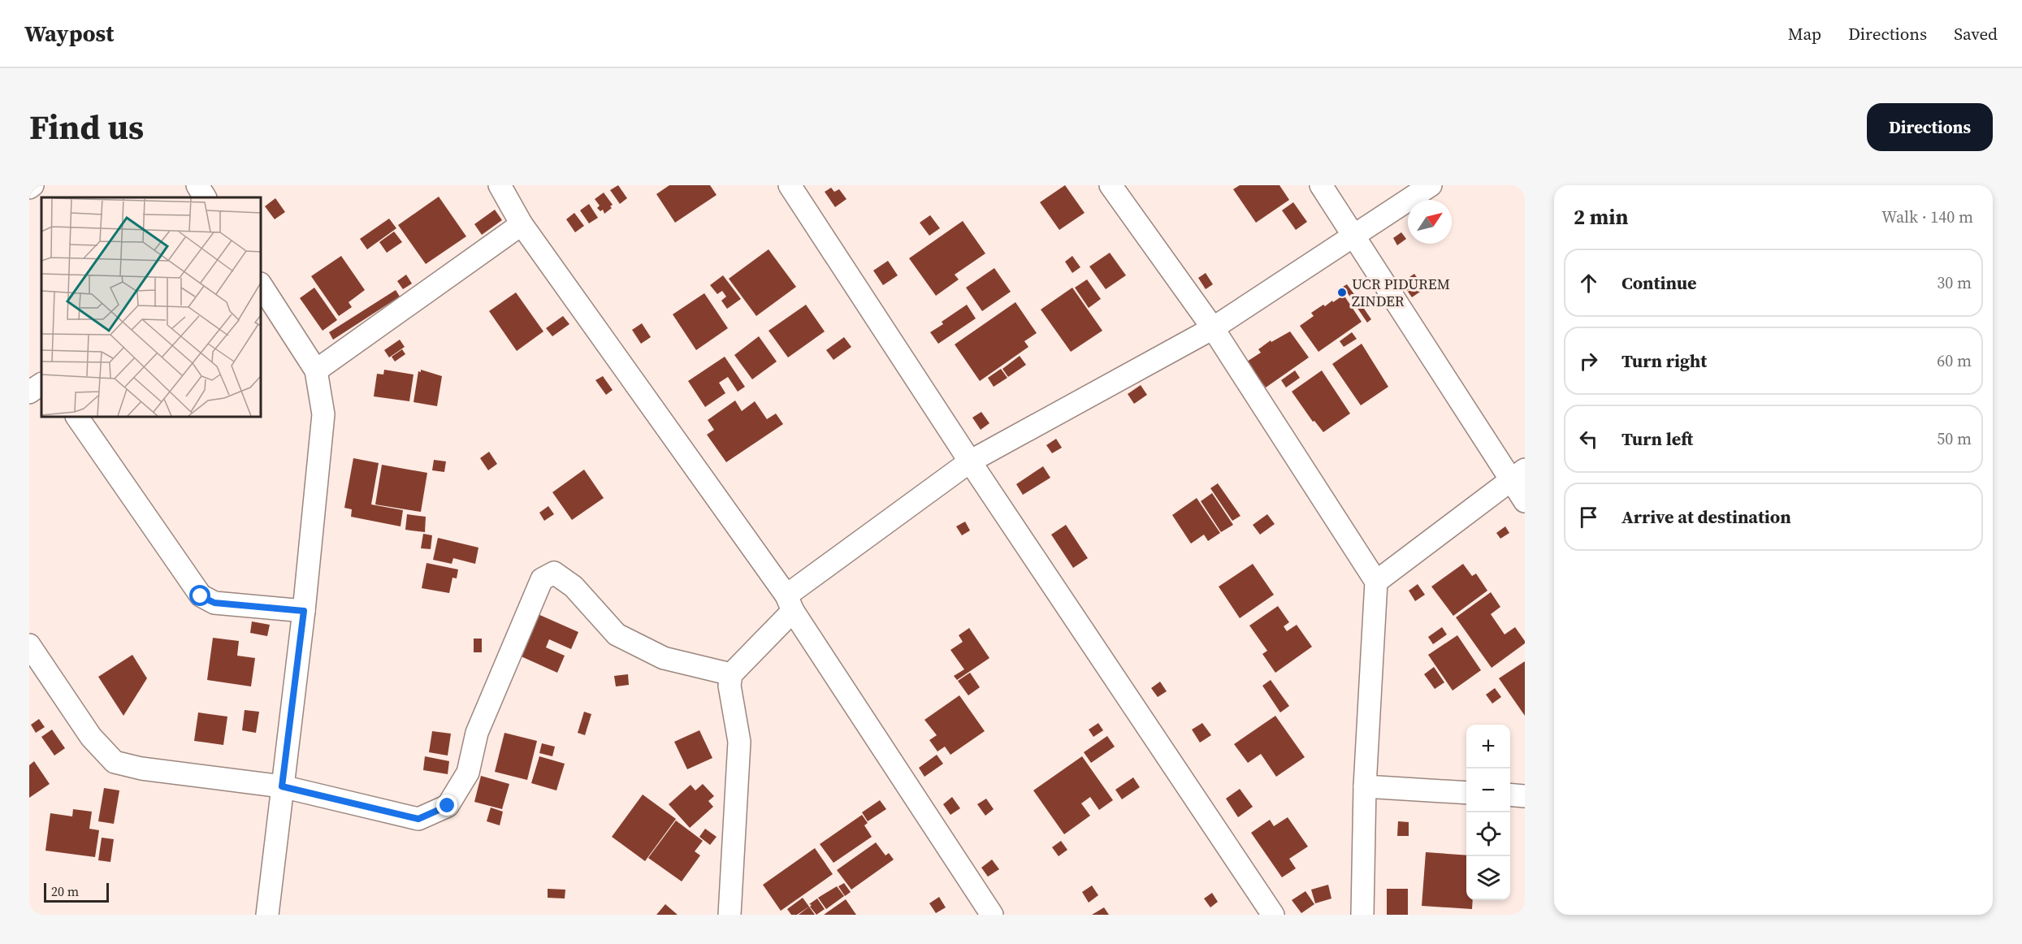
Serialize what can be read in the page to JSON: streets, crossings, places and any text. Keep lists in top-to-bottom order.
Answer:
{
  "places": ["UCR PIDUREM ZINDER"],
  "scale_bar": "20 m",
  "north": "top right",
  "page": {
    "header": "Waypost",
    "nav": ["Map", "Directions", "Saved"],
    "title": "Find us",
    "buttons": "Directions",
    "heading": ["2 min", "Walk · 140 m"],
    "list": [
      ["Continue", "30 m"],
      ["Turn right", "60 m"],
      ["Turn left", "50 m"],
      "Arrive at destination"
    ],
    "map_buttons": ["+", "−"],
    "scale": "20 m"
  }
}
